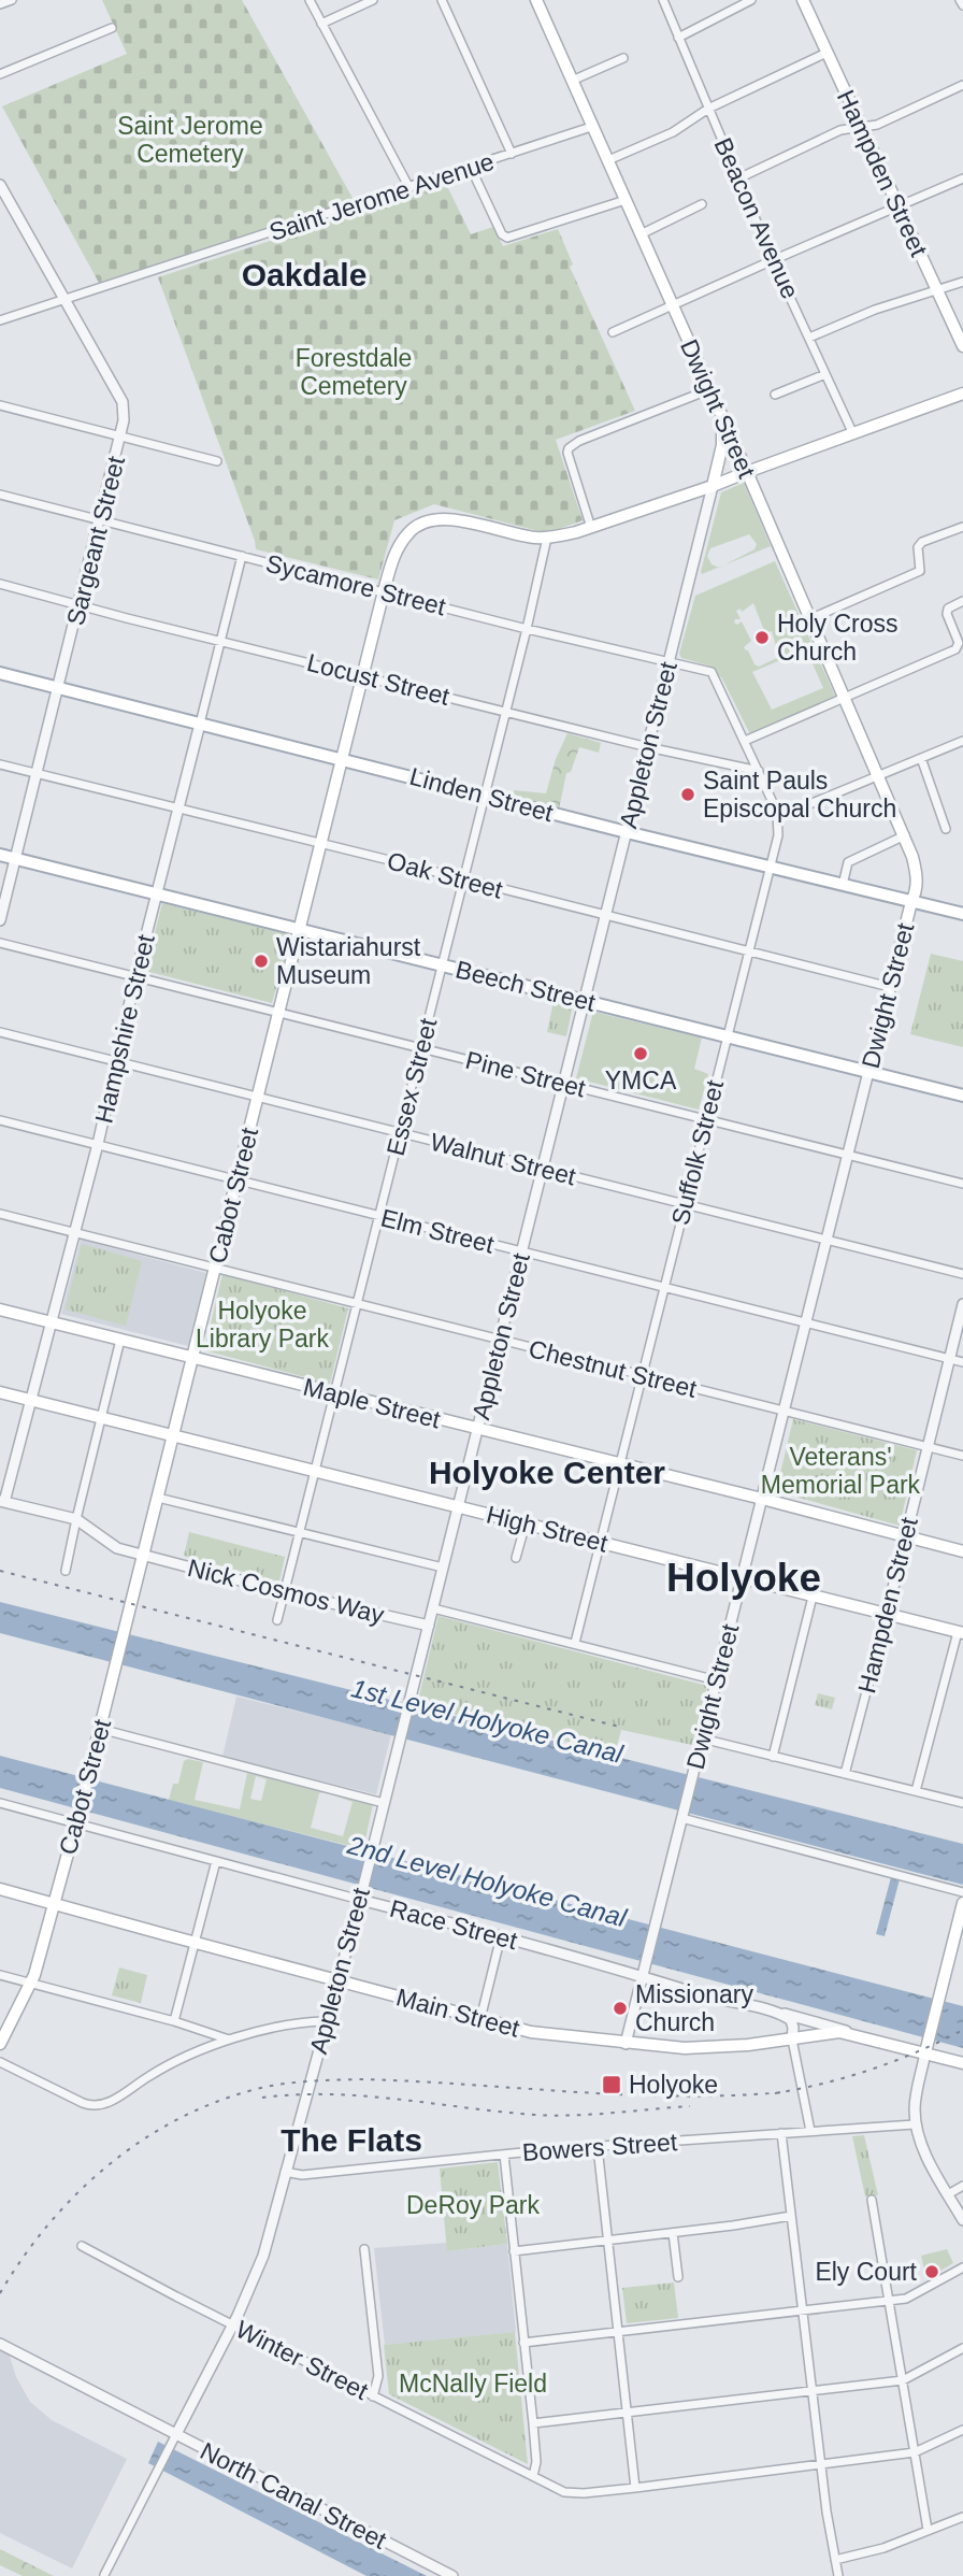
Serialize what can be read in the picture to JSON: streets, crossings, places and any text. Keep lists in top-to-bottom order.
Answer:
{
  "streets": {
    "main road": [
      "Hampden Street",
      "Dwight Street",
      "Appleton Street",
      "Linden Street",
      "Beech Street",
      "Cabot Street",
      "Maple Street",
      "High Street",
      "Main Street"
    ],
    "street": [
      "Saint Jerome Avenue",
      "Beacon Avenue",
      "Sargeant Street",
      "Sycamore Street",
      "Locust Street",
      "Oak Street",
      "Hampshire Street",
      "Pine Street",
      "Essex Street",
      "Suffolk Street",
      "Walnut Street",
      "Elm Street",
      "Chestnut Street",
      "Nick Cosmos Way",
      "Race Street",
      "Bowers Street",
      "Winter Street",
      "North Canal Street"
    ]
  },
  "crossings": [
    ["Hampden Street", "Elm Street"],
    ["Hampden Street", "Chestnut Street"],
    ["Hampden Street", "Maple Street"],
    ["Hampden Street", "High Street"],
    ["Saint Jerome Avenue", "Dwight Street"],
    ["Saint Jerome Avenue", "Sargeant Street"],
    ["Dwight Street", "Appleton Street"],
    ["Dwight Street", "Linden Street"],
    ["Dwight Street", "Oak Street"],
    ["Dwight Street", "Beech Street"],
    ["Dwight Street", "Pine Street"],
    ["Dwight Street", "Walnut Street"],
    ["Dwight Street", "Elm Street"],
    ["Dwight Street", "Chestnut Street"],
    ["Dwight Street", "Maple Street"],
    ["Dwight Street", "High Street"],
    ["Dwight Street", "Race Street"],
    ["Dwight Street", "Main Street"],
    ["Sargeant Street", "Sycamore Street"],
    ["Sargeant Street", "Locust Street"],
    ["Sargeant Street", "Linden Street"],
    ["Sargeant Street", "Oak Street"],
    ["Sargeant Street", "Beech Street"],
    ["Sycamore Street", "Appleton Street"],
    ["Sycamore Street", "Hampshire Street"],
    ["Sycamore Street", "Essex Street"],
    ["Sycamore Street", "Cabot Street"],
    ["Locust Street", "Appleton Street"],
    ["Locust Street", "Hampshire Street"],
    ["Locust Street", "Essex Street"],
    ["Locust Street", "Cabot Street"],
    ["Appleton Street", "Linden Street"],
    ["Appleton Street", "Oak Street"],
    ["Appleton Street", "Beech Street"],
    ["Appleton Street", "Pine Street"],
    ["Appleton Street", "Walnut Street"],
    ["Appleton Street", "Elm Street"],
    ["Appleton Street", "Chestnut Street"],
    ["Appleton Street", "Maple Street"],
    ["Appleton Street", "High Street"],
    ["Appleton Street", "Nick Cosmos Way"],
    ["Appleton Street", "Race Street"],
    ["Appleton Street", "Main Street"],
    ["Appleton Street", "Bowers Street"],
    ["Appleton Street", "Winter Street"],
    ["Appleton Street", "North Canal Street"],
    ["Linden Street", "Hampshire Street"],
    ["Linden Street", "Essex Street"],
    ["Linden Street", "Suffolk Street"],
    ["Linden Street", "Cabot Street"],
    ["Oak Street", "Hampshire Street"],
    ["Oak Street", "Essex Street"],
    ["Oak Street", "Suffolk Street"],
    ["Oak Street", "Cabot Street"],
    ["Beech Street", "Hampshire Street"],
    ["Beech Street", "Essex Street"],
    ["Beech Street", "Suffolk Street"],
    ["Beech Street", "Cabot Street"],
    ["Hampshire Street", "Pine Street"],
    ["Hampshire Street", "Walnut Street"],
    ["Hampshire Street", "Elm Street"],
    ["Hampshire Street", "Chestnut Street"],
    ["Hampshire Street", "Maple Street"],
    ["Hampshire Street", "High Street"],
    ["Pine Street", "Essex Street"],
    ["Pine Street", "Suffolk Street"],
    ["Pine Street", "Cabot Street"],
    ["Essex Street", "Walnut Street"],
    ["Essex Street", "Cabot Street"],
    ["Essex Street", "Elm Street"],
    ["Essex Street", "Chestnut Street"],
    ["Essex Street", "Maple Street"],
    ["Essex Street", "High Street"],
    ["Essex Street", "Nick Cosmos Way"],
    ["Suffolk Street", "Walnut Street"],
    ["Suffolk Street", "Elm Street"],
    ["Suffolk Street", "Chestnut Street"],
    ["Suffolk Street", "Maple Street"],
    ["Suffolk Street", "High Street"],
    ["Walnut Street", "Cabot Street"],
    ["Cabot Street", "Elm Street"],
    ["Cabot Street", "Chestnut Street"],
    ["Cabot Street", "Maple Street"],
    ["Cabot Street", "High Street"],
    ["Cabot Street", "Nick Cosmos Way"],
    ["Cabot Street", "Race Street"],
    ["Cabot Street", "Main Street"],
    ["Race Street", "Main Street"]
  ],
  "districts": [
    "Oakdale",
    "Holyoke Center",
    "Holyoke",
    "The Flats"
  ],
  "water": ["1st Level Holyoke Canal", "2nd Level Holyoke Canal"],
  "parks": [
    "Saint Jerome Cemetery",
    "Forestdale Cemetery",
    "Holyoke Library Park",
    "Veterans' Memorial Park",
    "DeRoy Park",
    "McNally Field"
  ],
  "places": {
    "other": [
      "Holy Cross Church",
      "Saint Pauls Episcopal Church",
      "Wistariahurst Museum",
      "YMCA",
      "Missionary Church",
      "Ely Court"
    ],
    "transit": ["Holyoke"]
  }
}
